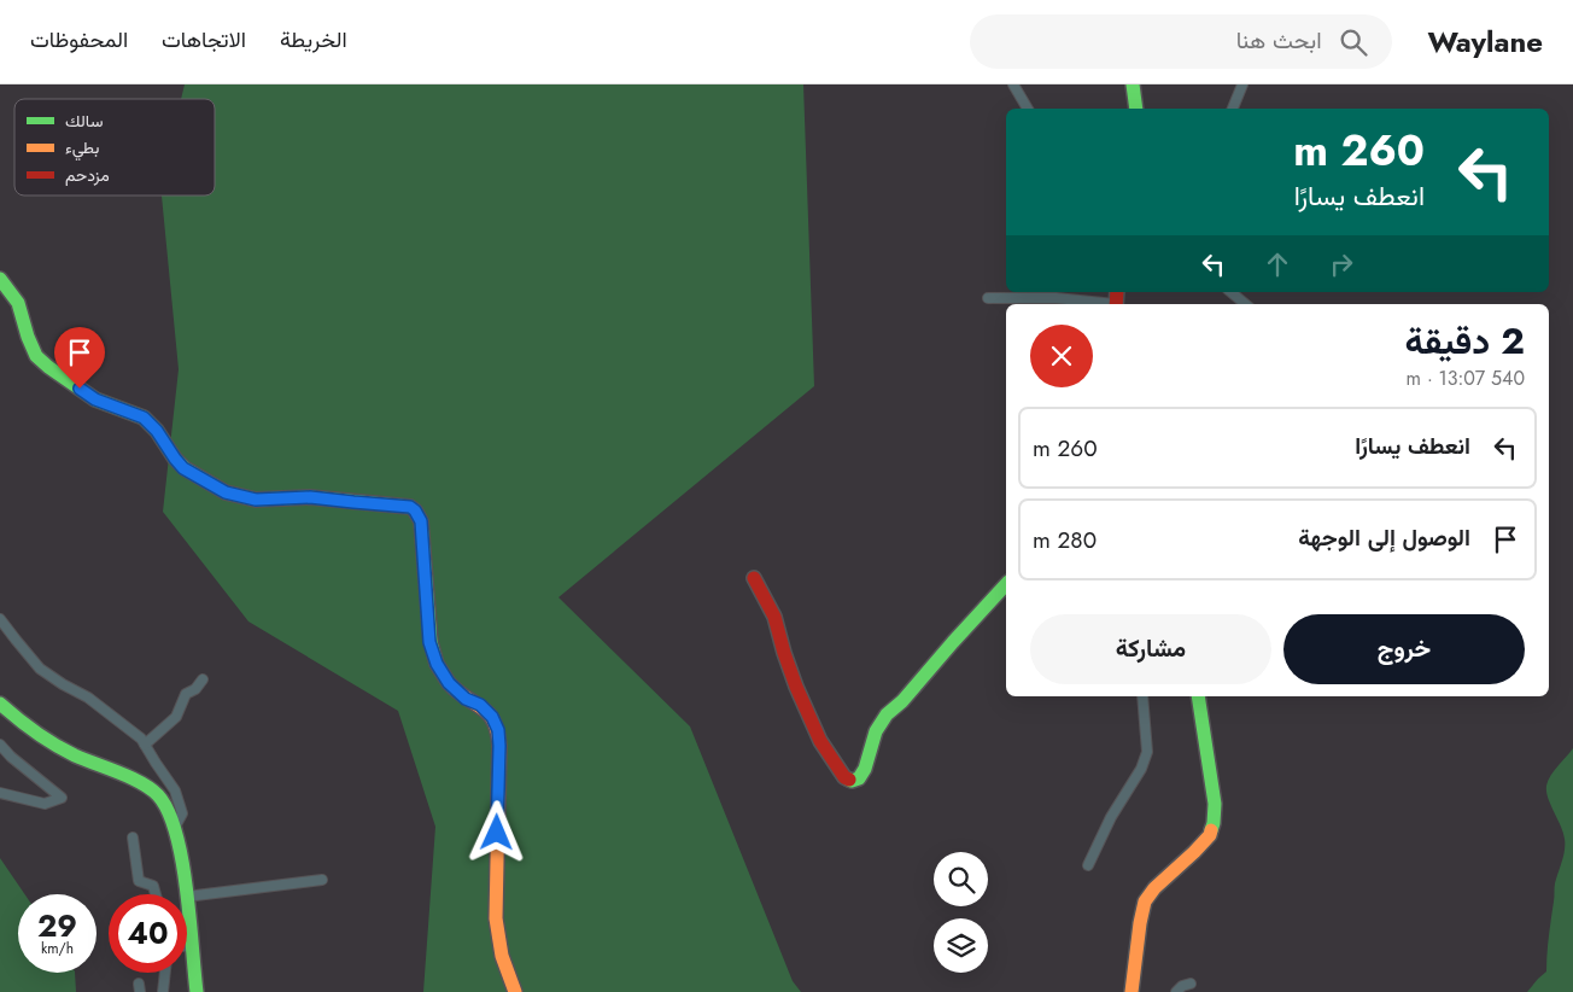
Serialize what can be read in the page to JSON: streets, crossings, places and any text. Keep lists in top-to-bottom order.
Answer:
{
  "legend": ["سالك", "بطيء", "مزدحم"],
  "page": {
    "header": "Waylane",
    "search": "ابحث هنا",
    "nav": ["الخريطة", "الاتجاهات", "المحفوظات"],
    "turn": ["260 m", "انعطف يسارًا"],
    "heading": ["2 دقيقة", "540 m · 13:07"],
    "list": [
      {
        "name": "انعطف يسارًا",
        "value": "260 m"
      },
      {
        "name": "الوصول إلى الوجهة",
        "value": "280 m"
      }
    ],
    "buttons": ["خروج", "مشاركة"],
    "speed": "29 km/h",
    "limit": "40"
  }
}
